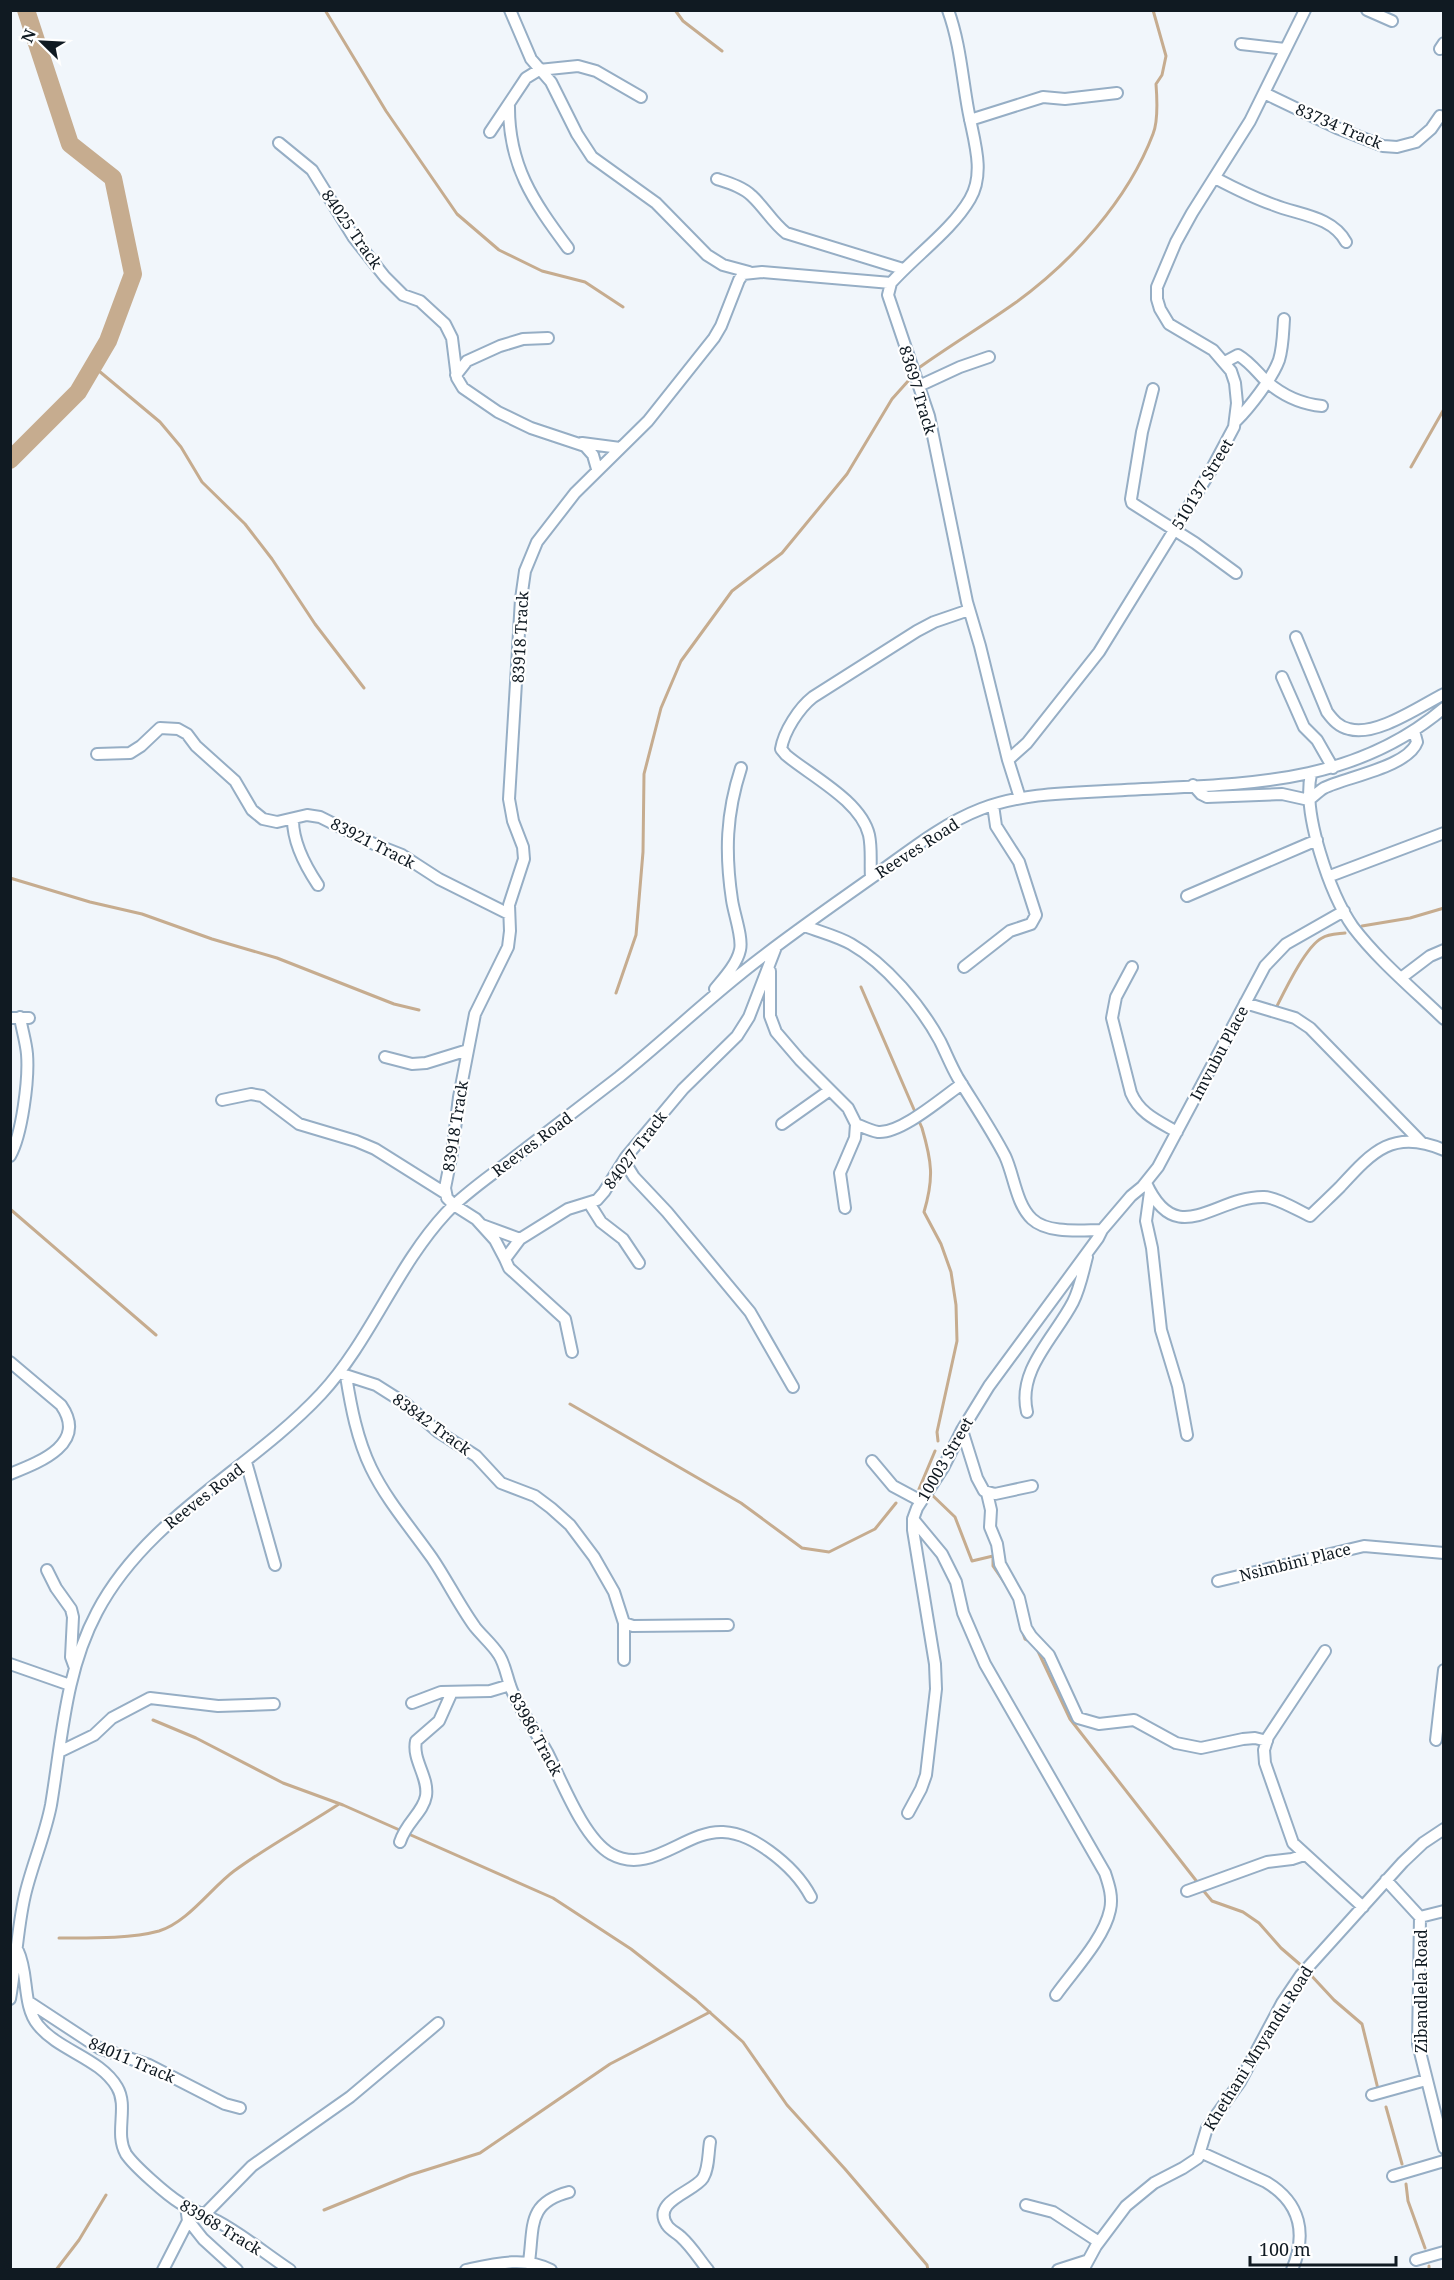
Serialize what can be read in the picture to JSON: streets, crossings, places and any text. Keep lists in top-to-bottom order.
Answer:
{
  "streets": {
    "street": [
      "83734 Track",
      "84025 Track",
      "83697 Track",
      "510137 Street",
      "83918 Track",
      "83921 Track",
      "Reeves Road",
      "Imvubu Place",
      "84027 Track",
      "83842 Track",
      "10003 Street",
      "Nsimbini Place",
      "83986 Track",
      "Zibandlela Road",
      "Khethani Mnyandu Road",
      "84011 Track",
      "83968 Track"
    ]
  },
  "crossings": [
    ["83734 Track", "510137 Street"],
    ["83697 Track", "510137 Street"],
    ["83697 Track", "Reeves Road"],
    ["83918 Track", "83921 Track"],
    ["83918 Track", "Reeves Road"],
    ["Reeves Road", "84027 Track"],
    ["Reeves Road", "83842 Track"],
    ["Reeves Road", "83986 Track"],
    ["Reeves Road", "83968 Track"],
    ["Imvubu Place", "10003 Street"],
    ["83842 Track", "83986 Track"],
    ["Zibandlela Road", "Khethani Mnyandu Road"],
    ["84011 Track", "83968 Track"]
  ],
  "scale_bar": "100 m",
  "north": "top left"
}
